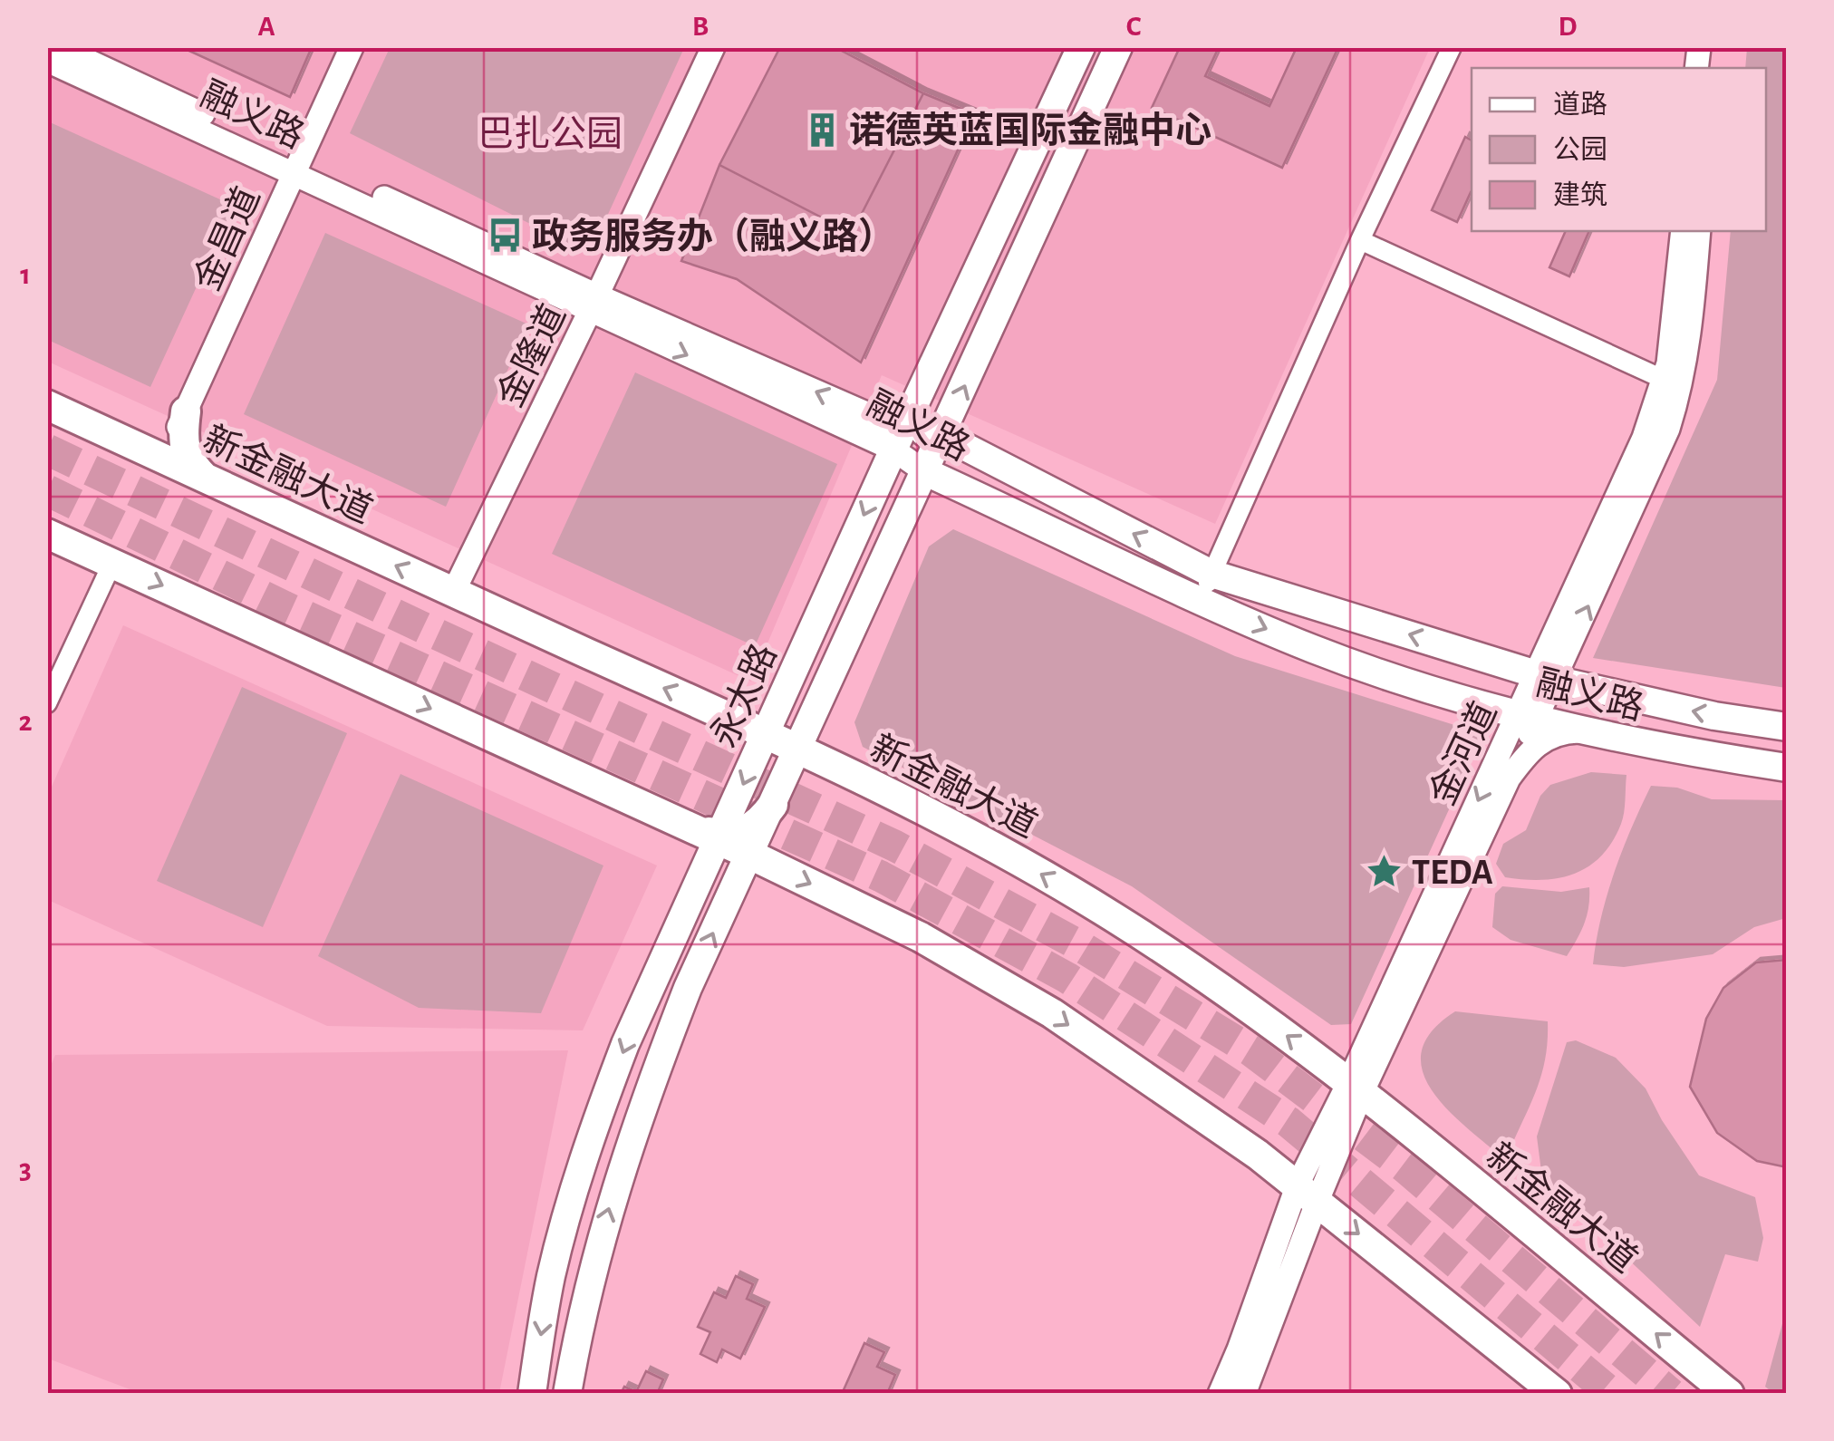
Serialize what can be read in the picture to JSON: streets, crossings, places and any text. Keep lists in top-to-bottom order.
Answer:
{
  "streets": {
    "main road": ["融义路", "新金融大道", "永太路"],
    "street": ["金昌道", "金隆道", "金河道"]
  },
  "crossings": [
    ["融义路", "金昌道"],
    ["融义路", "金隆道"],
    ["融义路", "永太路"],
    ["融义路", "金河道"],
    ["金昌道", "新金融大道"],
    ["金隆道", "新金融大道"],
    ["新金融大道", "永太路"],
    ["新金融大道", "金河道"]
  ],
  "parks": ["巴扎公园"],
  "places": {
    "building": ["诺德英蓝国际金融中心"],
    "bus stop": ["政务服务办（融义路）"],
    "place": ["TEDA"]
  },
  "legend": ["道路", "公园", "建筑"],
  "grid": {
    "columns": [
      "A",
      "B",
      "C",
      "D"
    ],
    "rows": ["1", "2", "3"]
  }
}
